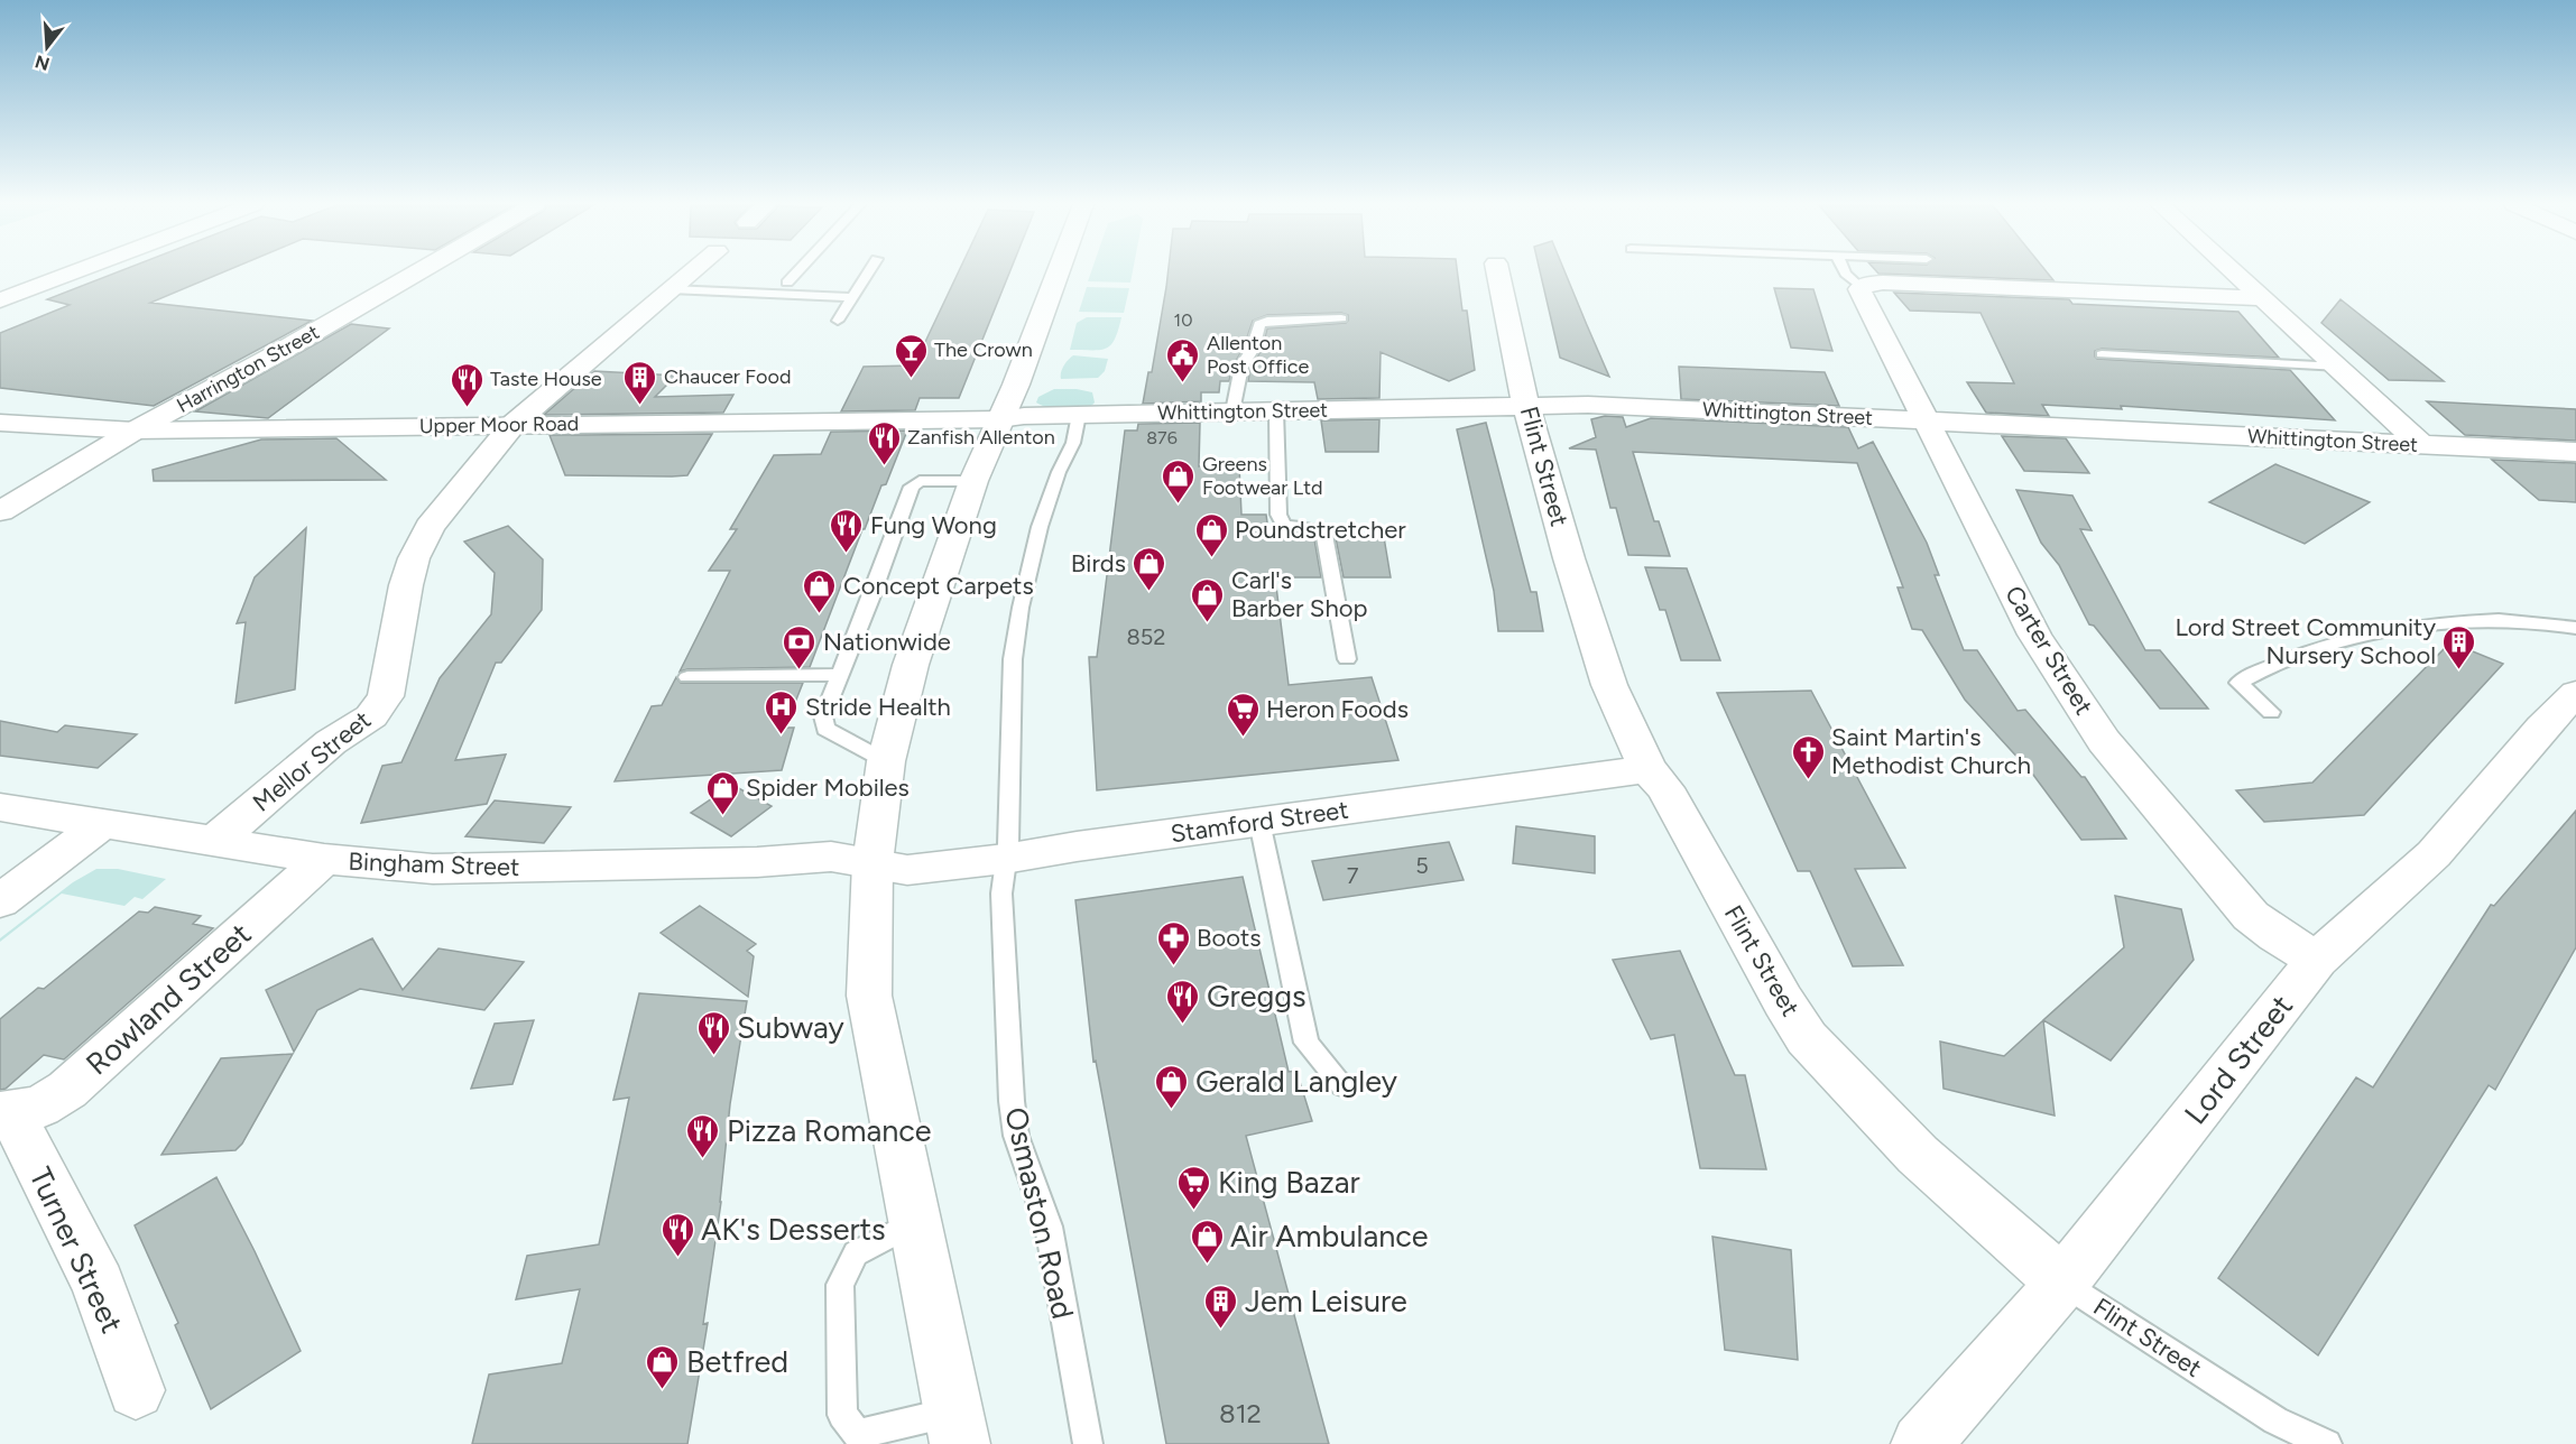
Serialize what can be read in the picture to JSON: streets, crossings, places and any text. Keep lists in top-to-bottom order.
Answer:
{
  "streets": {
    "street": [
      "Harrington Street",
      "Whittington Street",
      "Upper Moor Road",
      "Flint Street",
      "Carter Street",
      "Mellor Street",
      "Stamford Street",
      "Bingham Street",
      "Rowland Street",
      "Lord Street",
      "Turner Street"
    ],
    "lane": ["Osmaston Road"]
  },
  "crossings": [
    ["Harrington Street", "Upper Moor Road"],
    ["Whittington Street", "Upper Moor Road"],
    ["Whittington Street", "Flint Street"],
    ["Whittington Street", "Carter Street"],
    ["Whittington Street", "Osmaston Road"],
    ["Upper Moor Road", "Mellor Street"],
    ["Flint Street", "Stamford Street"],
    ["Flint Street", "Lord Street"],
    ["Carter Street", "Lord Street"],
    ["Mellor Street", "Bingham Street"],
    ["Stamford Street", "Bingham Street"],
    ["Stamford Street", "Osmaston Road"],
    ["Bingham Street", "Rowland Street"],
    ["Rowland Street", "Turner Street"]
  ],
  "places": {
    "bar": ["The Crown"],
    "public building": ["Allenton Post Office"],
    "building": ["Chaucer Food", "Lord Street Community Nursery School", "Jem Leisure"],
    "restaurant": [
      "Taste House",
      "Zanfish Allenton",
      "Fung Wong",
      "Greggs",
      "Subway",
      "Pizza Romance",
      "AK's Desserts"
    ],
    "shop": [
      "Greens Footwear Ltd",
      "Poundstretcher",
      "Birds",
      "Concept Carpets",
      "Carl's Barber Shop",
      "Spider Mobiles",
      "Gerald Langley",
      "Air Ambulance",
      "Betfred"
    ],
    "bank": ["Nationwide"],
    "hospital": ["Stride Health"],
    "supermarket": ["Heron Foods", "King Bazar"],
    "church": ["Saint Martin's Methodist Church"],
    "pharmacy": ["Boots"]
  },
  "house_numbers": [
    "10",
    "876",
    "852",
    "5",
    "7",
    "812"
  ],
  "north": "bottom"
}
